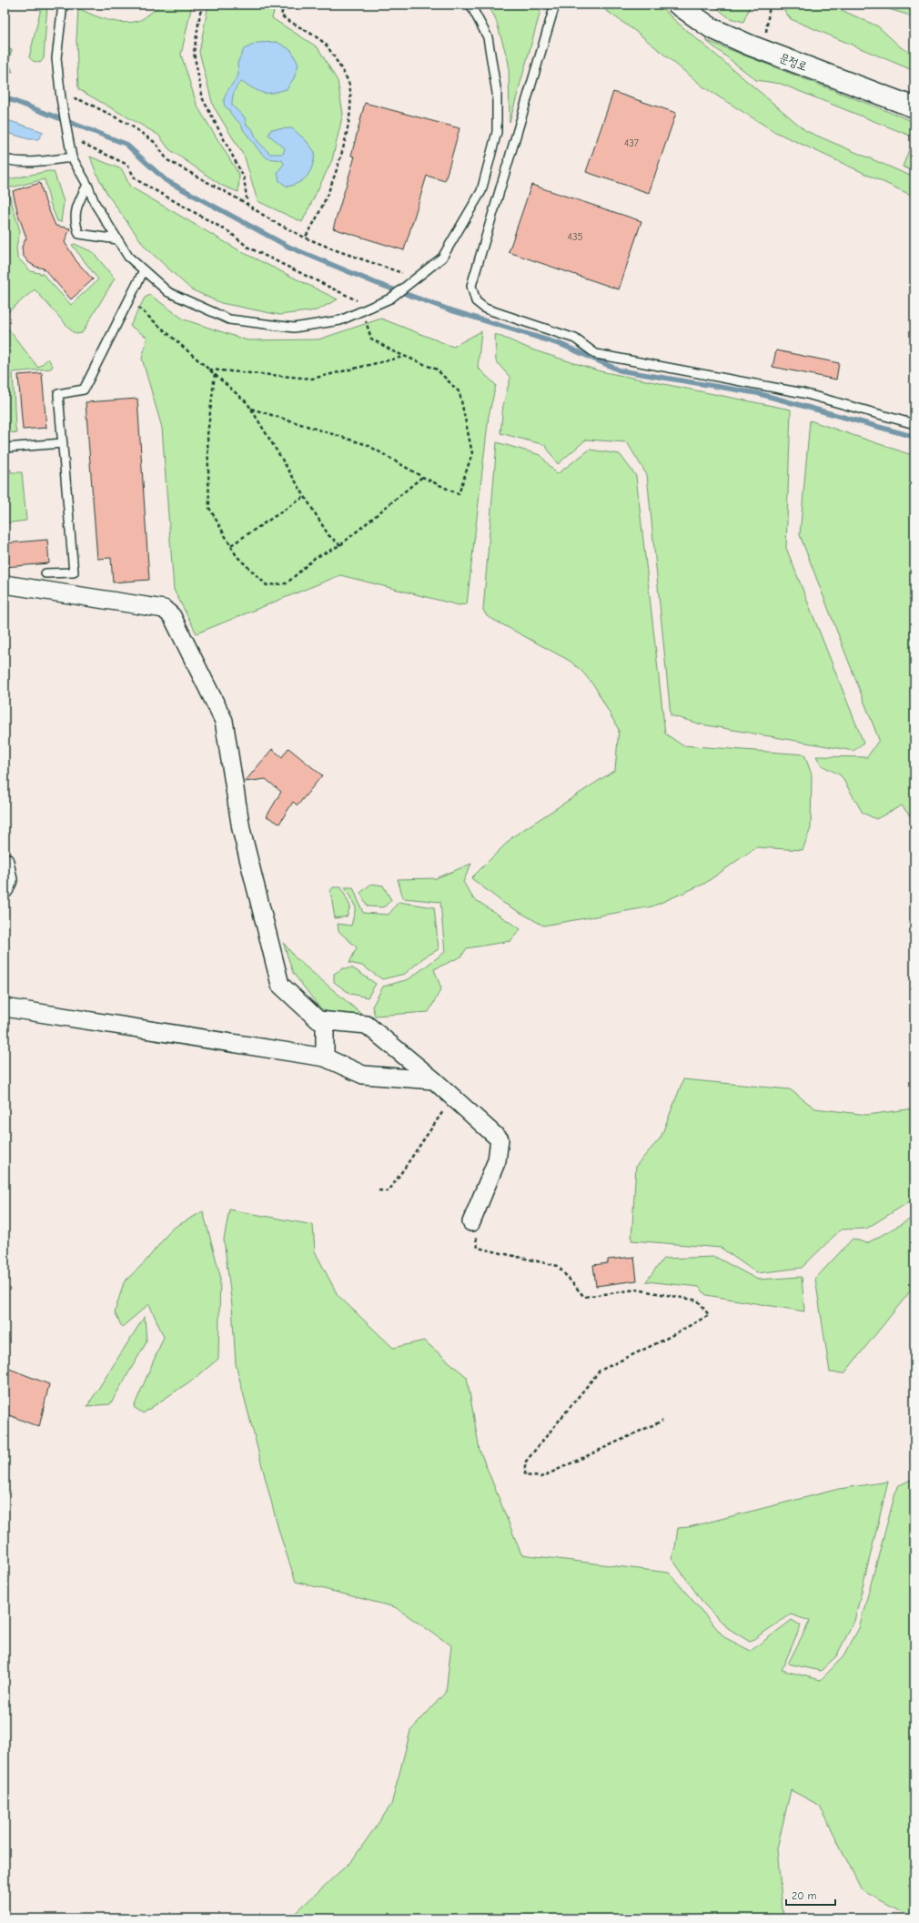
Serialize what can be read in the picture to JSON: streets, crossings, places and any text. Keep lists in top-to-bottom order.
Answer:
{
  "streets": {
    "main road": ["문정로"]
  },
  "house_numbers": ["437", "435"],
  "scale_bar": "20 m"
}
